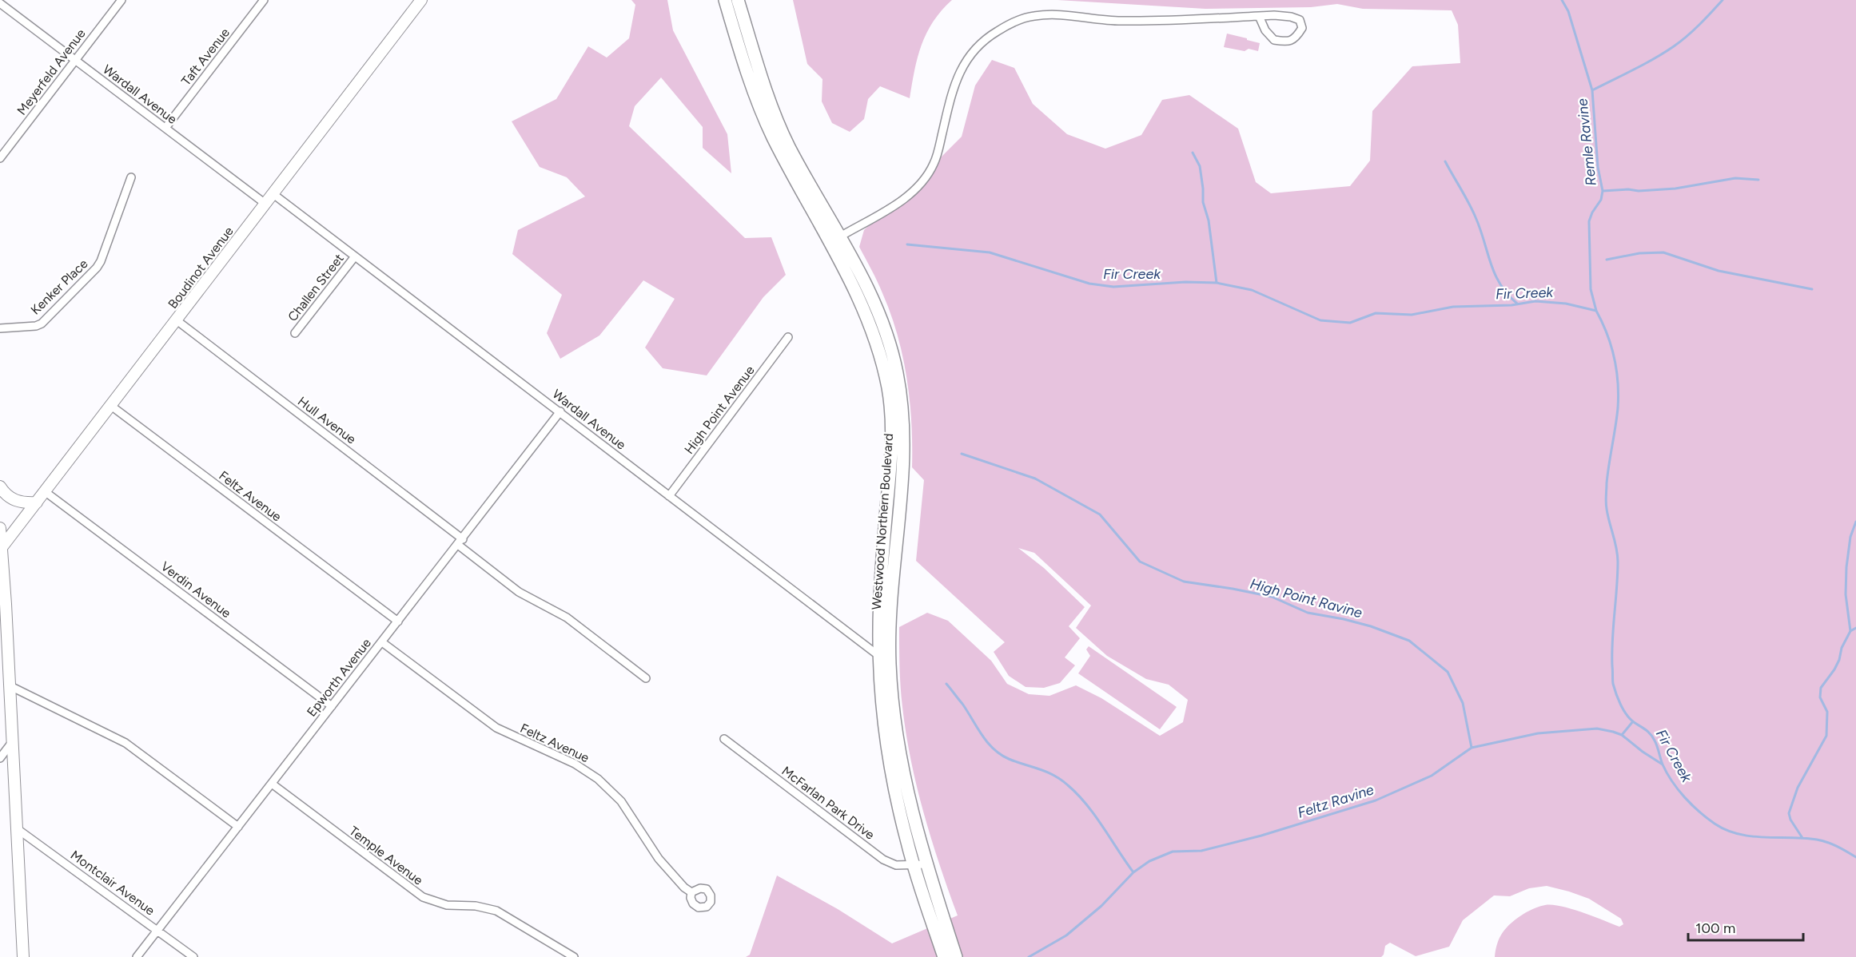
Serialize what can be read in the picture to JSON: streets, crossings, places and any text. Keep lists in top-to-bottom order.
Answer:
{
  "streets": {
    "main road": ["Westwood Northern Boulevard"],
    "street": [
      "Taft Avenue",
      "Meyerfeld Avenue",
      "Wardall Avenue",
      "Boudinot Avenue",
      "Kenker Place",
      "Challen Street",
      "High Point Avenue",
      "Hull Avenue",
      "Feltz Avenue",
      "Verdin Avenue",
      "Epworth Avenue",
      "McFarlan Park Drive",
      "Temple Avenue",
      "Montclair Avenue"
    ]
  },
  "crossings": [
    ["Taft Avenue", "Wardall Avenue"],
    ["Meyerfeld Avenue", "Wardall Avenue"],
    ["Wardall Avenue", "Boudinot Avenue"],
    ["Wardall Avenue", "Challen Street"],
    ["Wardall Avenue", "High Point Avenue"],
    ["Wardall Avenue", "Westwood Northern Boulevard"],
    ["Wardall Avenue", "Epworth Avenue"],
    ["Boudinot Avenue", "Hull Avenue"],
    ["Boudinot Avenue", "Feltz Avenue"],
    ["Boudinot Avenue", "Verdin Avenue"],
    ["Hull Avenue", "Epworth Avenue"],
    ["Feltz Avenue", "Epworth Avenue"],
    ["Westwood Northern Boulevard", "McFarlan Park Drive"],
    ["Verdin Avenue", "Epworth Avenue"],
    ["Epworth Avenue", "Temple Avenue"],
    ["Epworth Avenue", "Montclair Avenue"]
  ],
  "water": [
    "Remle Ravine",
    "Fir Creek",
    "High Point Ravine",
    "Feltz Ravine"
  ],
  "scale_bar": "100 m"
}
